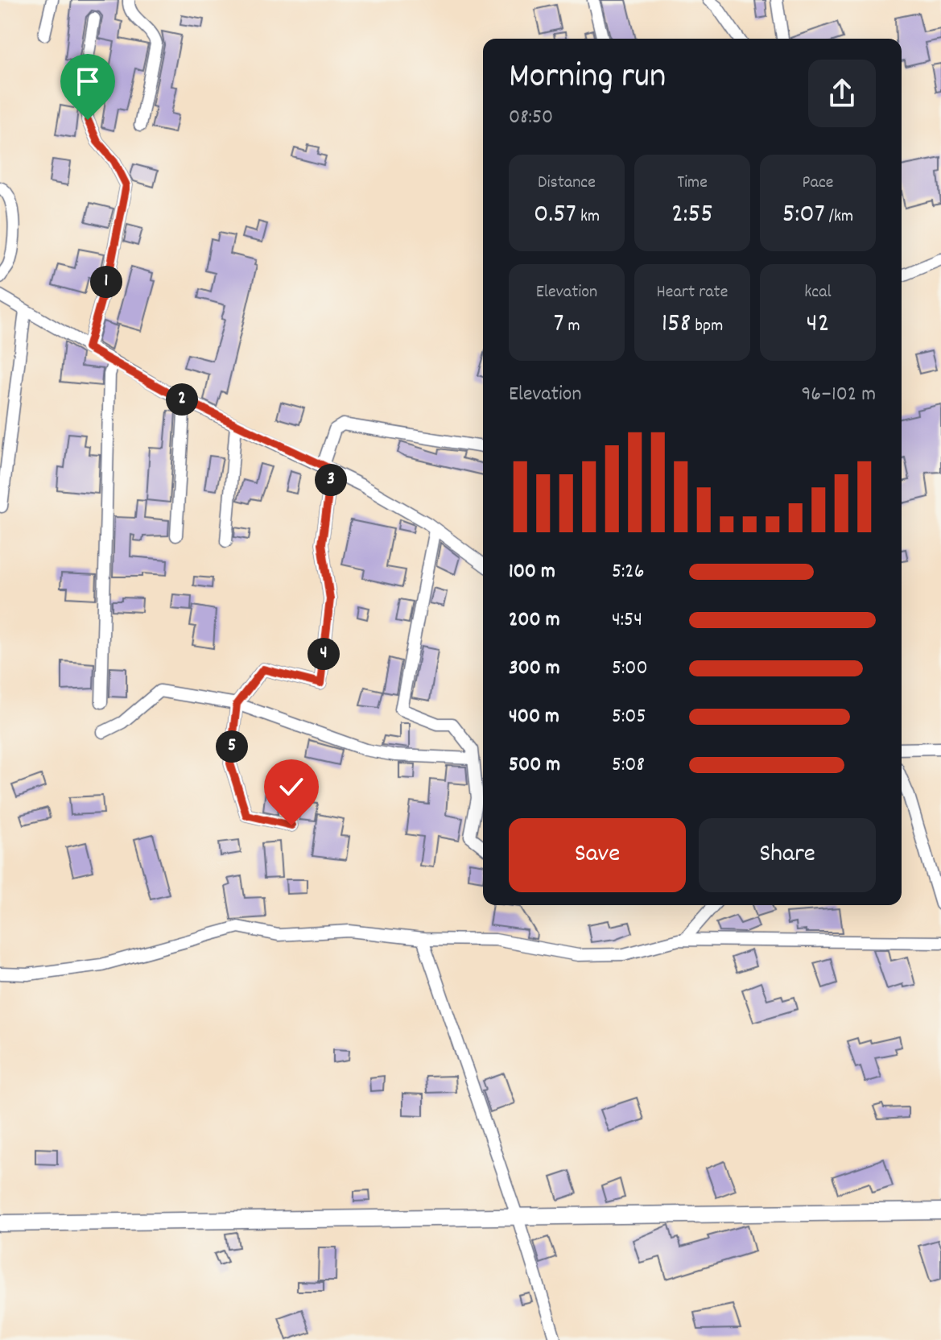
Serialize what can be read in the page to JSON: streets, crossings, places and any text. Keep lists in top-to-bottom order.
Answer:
{
  "page": {
    "heading": ["Morning run", "08:50"],
    "stats": [
      ["Distance", "0.57 km"],
      ["Time", "2:55"],
      ["Pace", "5:07 /km"],
      ["Elevation", "7 m"],
      ["Heart rate", "158 bpm"],
      ["kcal", "42"]
    ],
    "pins": [
      "1",
      "2",
      "3",
      "4",
      "5"
    ],
    "chart": ["Elevation", "96–102 m"],
    "list": [
      {
        "name": "100 m",
        "note": "5:26"
      },
      {
        "name": "200 m",
        "note": "4:54"
      },
      {
        "name": "300 m",
        "note": "5:00"
      },
      {
        "name": "400 m",
        "note": "5:05"
      },
      {
        "name": "500 m",
        "note": "5:08"
      }
    ],
    "buttons": ["Save", "Share"]
  }
}
